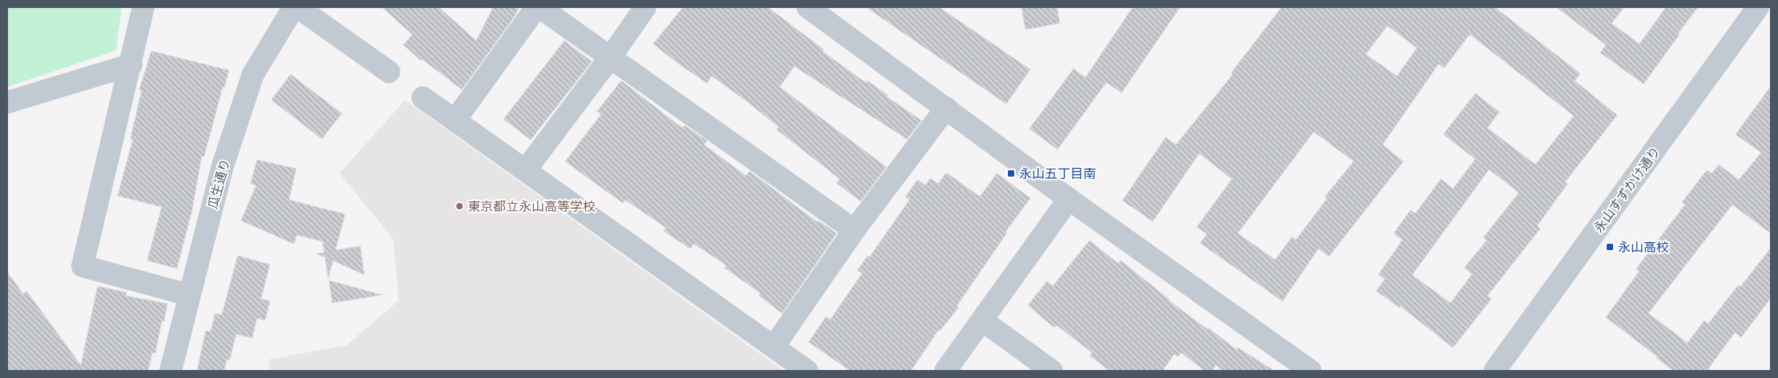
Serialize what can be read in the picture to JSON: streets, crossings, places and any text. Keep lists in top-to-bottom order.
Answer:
{
  "streets": {
    "street": ["瓜生通り", "永山すずかけ通り"]
  },
  "places": {
    "transit": ["永山五丁目南", "永山高校"],
    "other": ["東京都立永山高等学校"]
  }
}
